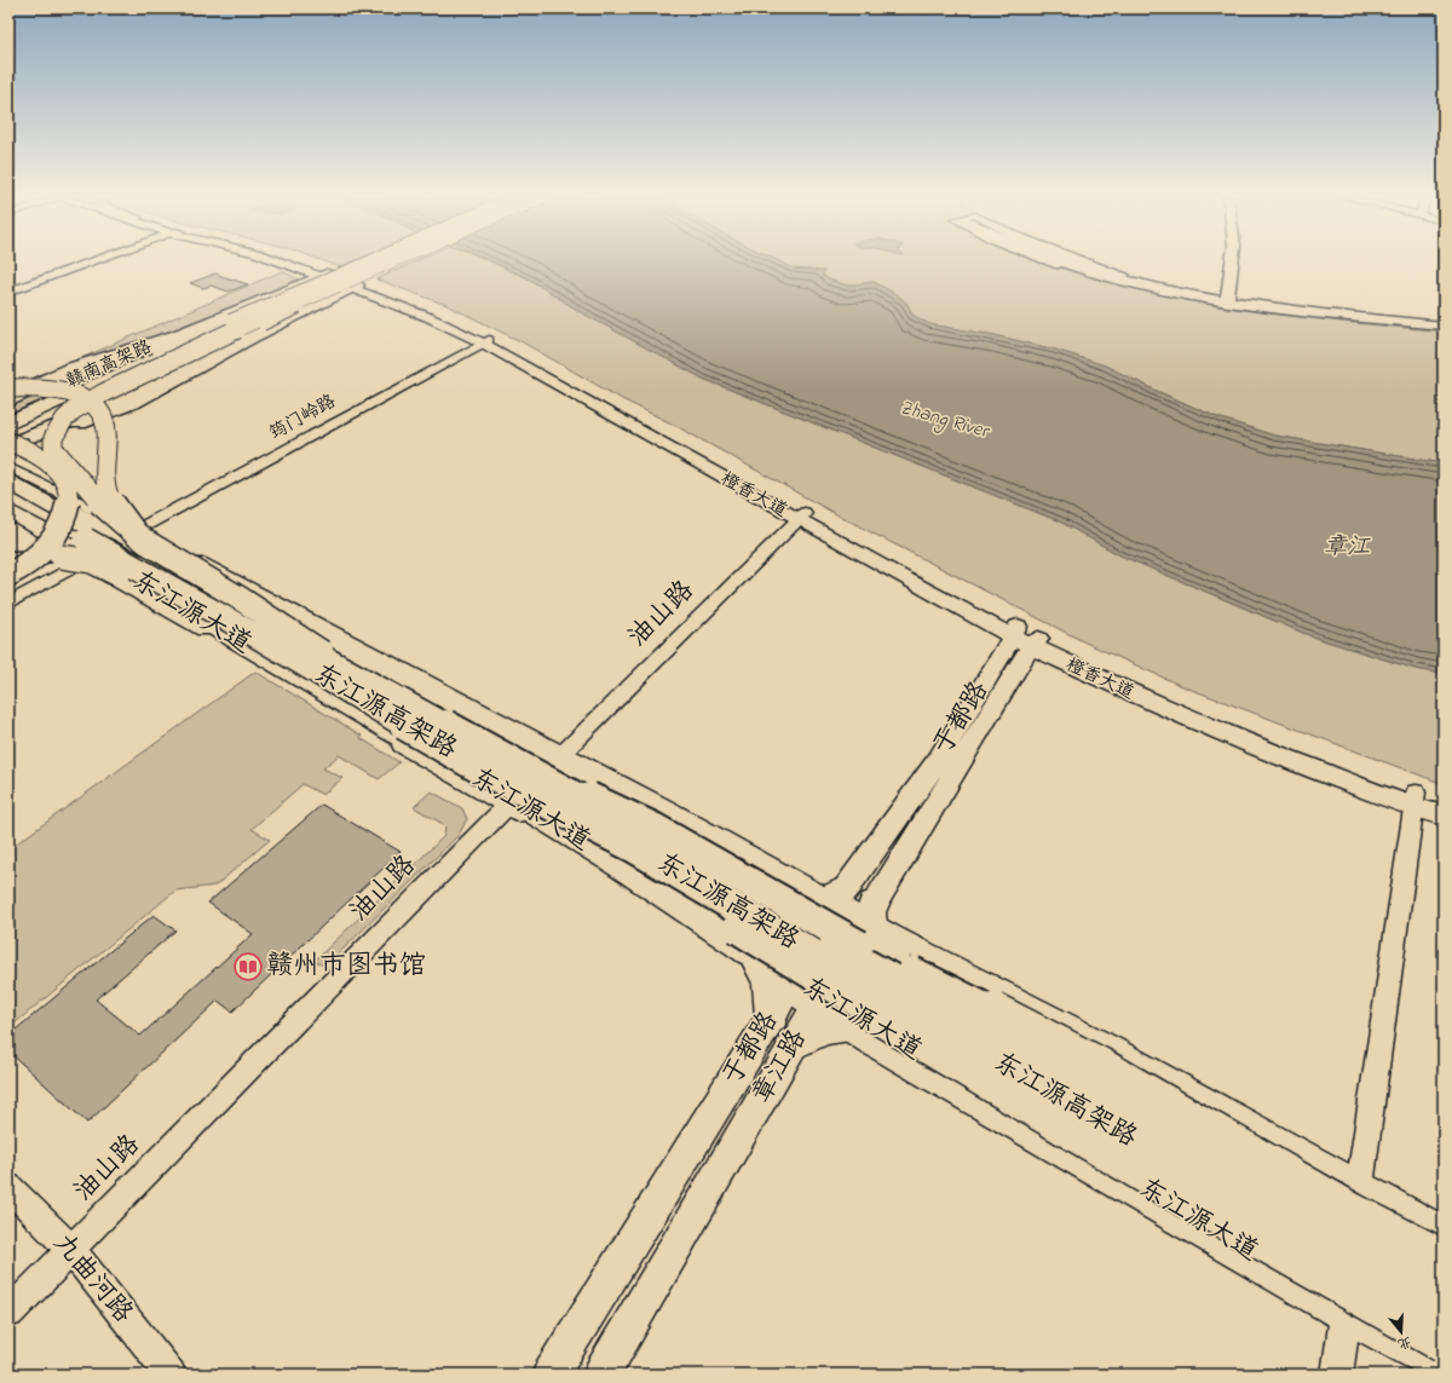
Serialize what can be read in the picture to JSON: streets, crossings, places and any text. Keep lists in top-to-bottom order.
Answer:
{
  "streets": {
    "highway": ["赣南高架路", "东江源高架路"],
    "main road": [
      "橙香大道",
      "东江源大道",
      "于都路",
      "章江路"
    ],
    "street": ["筠门岭路", "油山路", "九曲河路"]
  },
  "crossings": [
    ["筠门岭路", "橙香大道"],
    ["橙香大道", "油山路"],
    ["橙香大道", "于都路"],
    ["东江源大道", "油山路"],
    ["东江源大道", "东江源高架路"],
    ["东江源大道", "于都路"],
    ["油山路", "九曲河路"]
  ],
  "water": ["Zhang River", "章江"],
  "places": {
    "library": ["赣州市图书馆"]
  },
  "north": "bottom"
}
